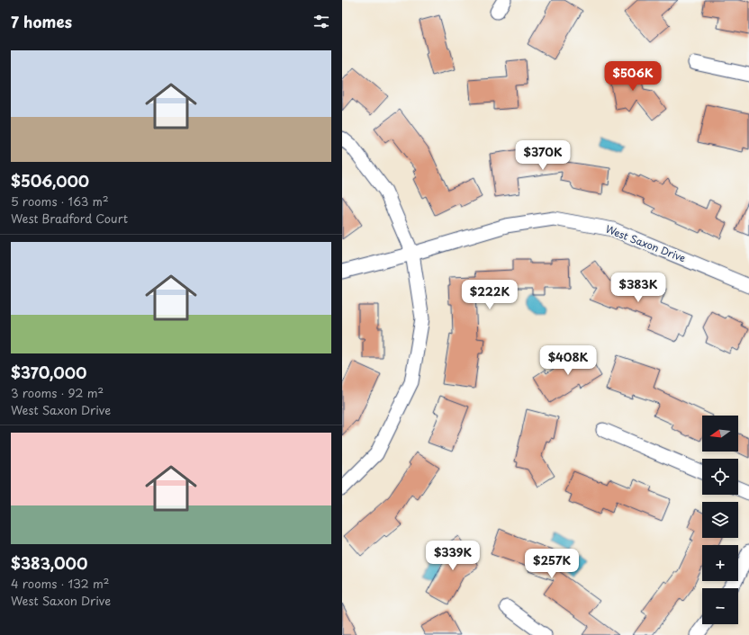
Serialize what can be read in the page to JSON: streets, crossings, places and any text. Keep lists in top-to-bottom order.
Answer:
{
  "streets": {
    "street": ["West Saxon Drive"]
  },
  "north": "left",
  "page": {
    "heading": "7 homes",
    "list": [
      {
        "name": "$506,000",
        "note": "5 rooms · 163 m² · West Bradford Court"
      },
      {
        "name": "$370,000",
        "note": "3 rooms · 92 m² · West Saxon Drive"
      },
      {
        "name": "$383,000",
        "note": "4 rooms · 132 m² · West Saxon Drive"
      }
    ],
    "price": [
      "$506K",
      "$370K",
      "$383K",
      "$222K",
      "$408K",
      "$339K",
      "$257K"
    ],
    "map_buttons": ["+", "−"]
  }
}
